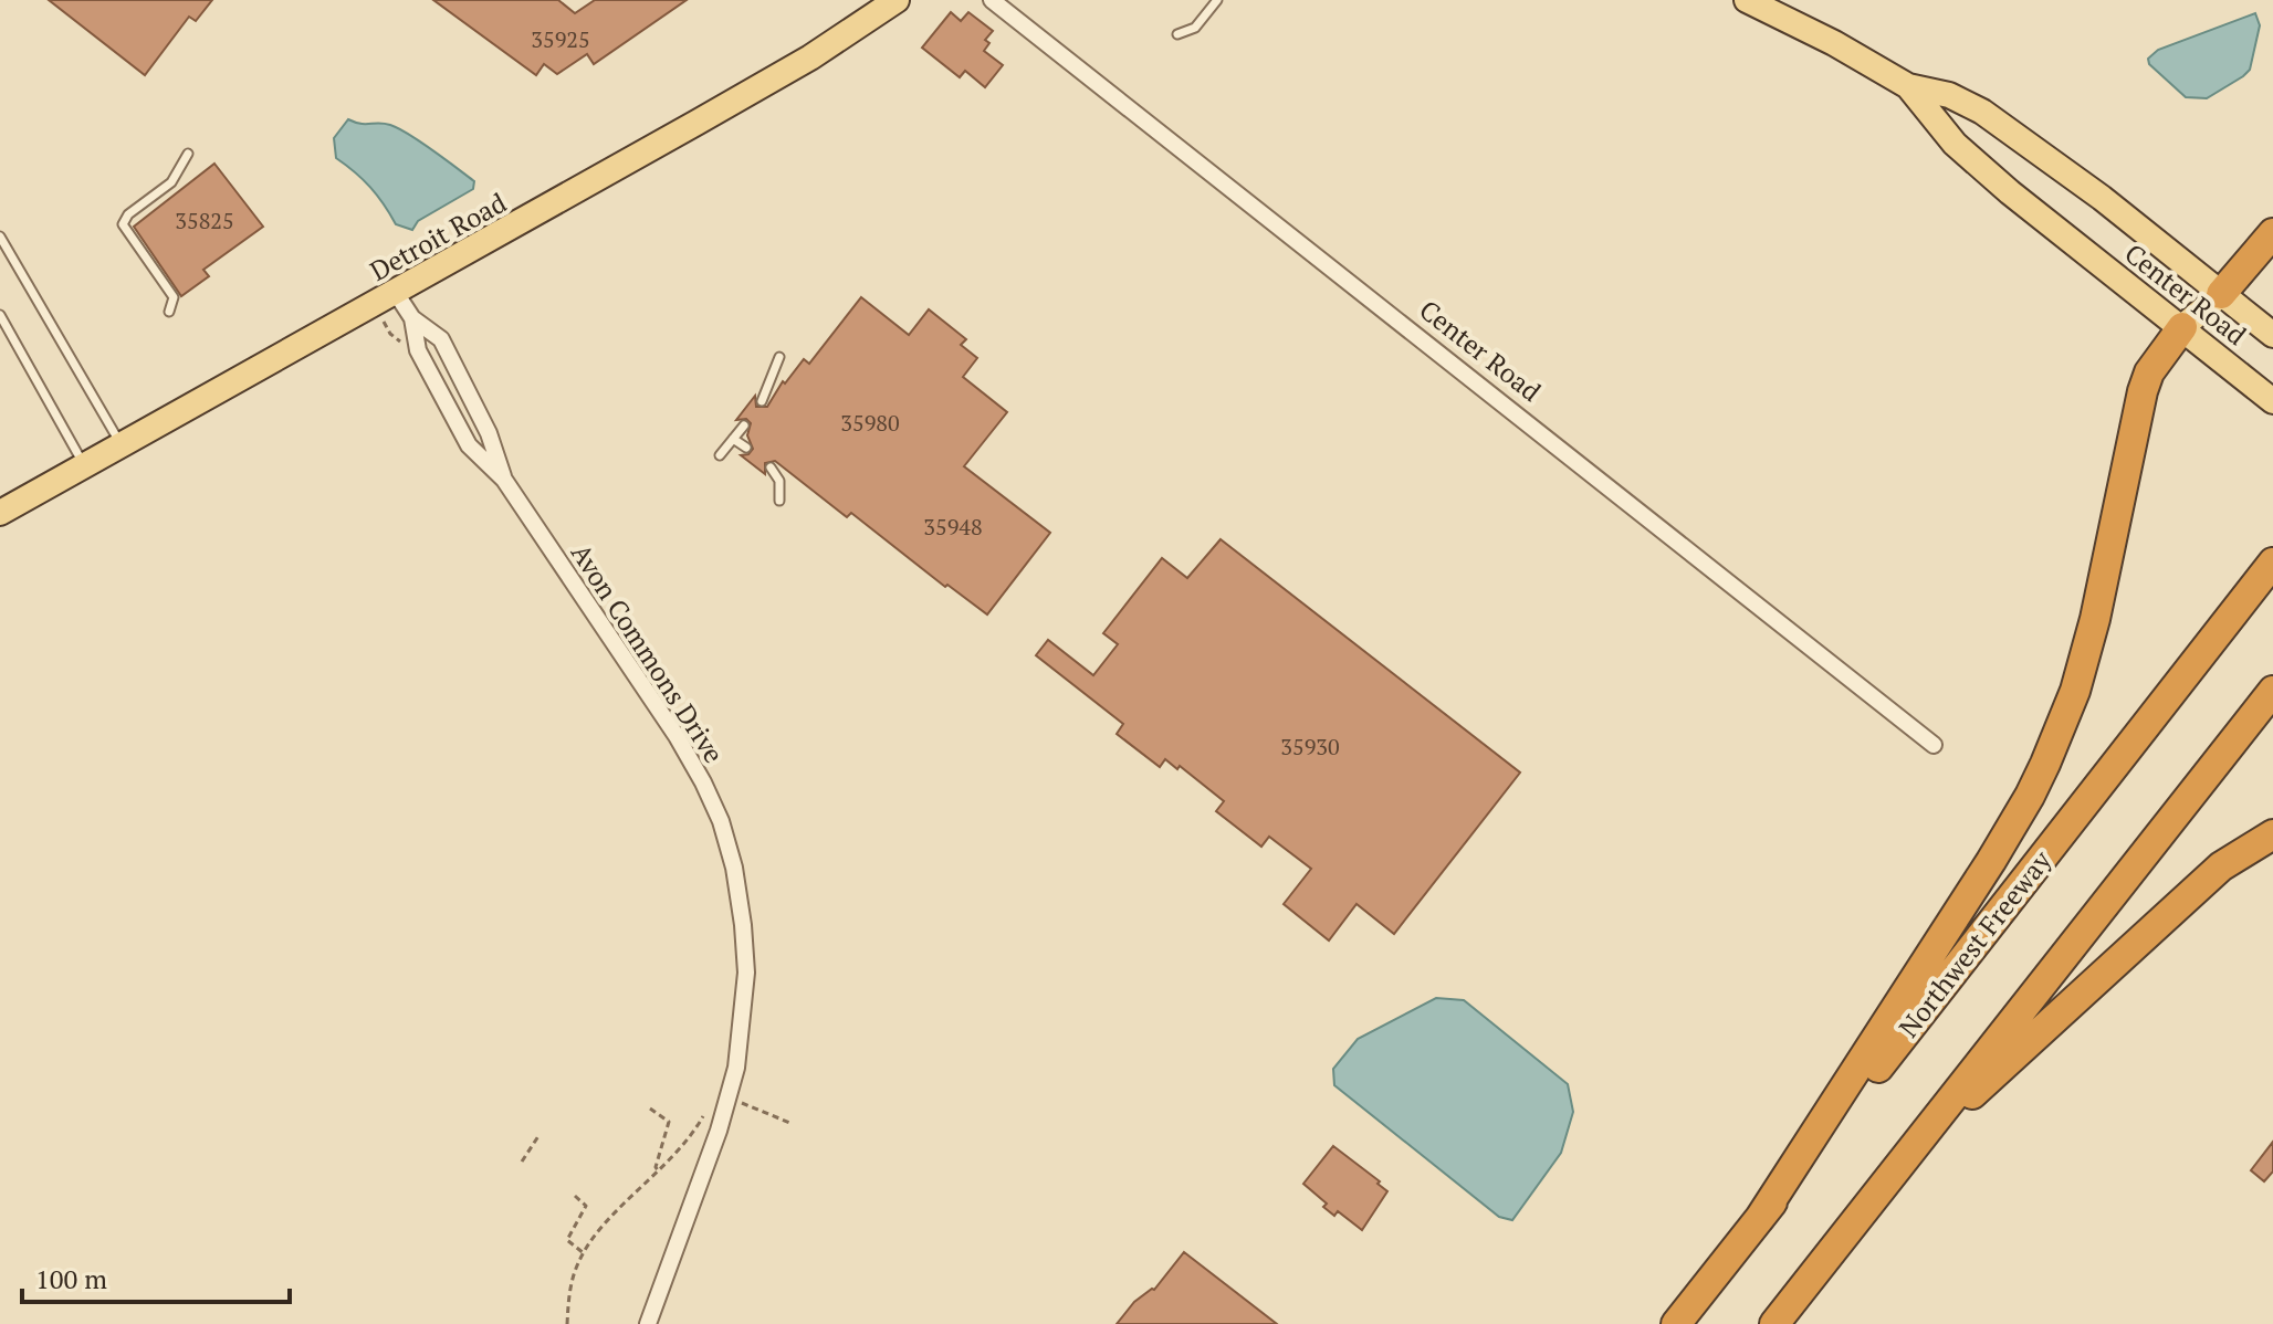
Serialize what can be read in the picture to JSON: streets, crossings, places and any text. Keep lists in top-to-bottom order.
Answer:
{
  "streets": {
    "highway": ["Northwest Freeway"],
    "main road": ["Detroit Road", "Center Road"],
    "street": ["Avon Commons Drive"]
  },
  "crossings": [
    ["Detroit Road", "Avon Commons Drive"]
  ],
  "house_numbers": [
    "35925",
    "35825",
    "35980",
    "35948",
    "35930"
  ],
  "scale_bar": "100 m"
}
